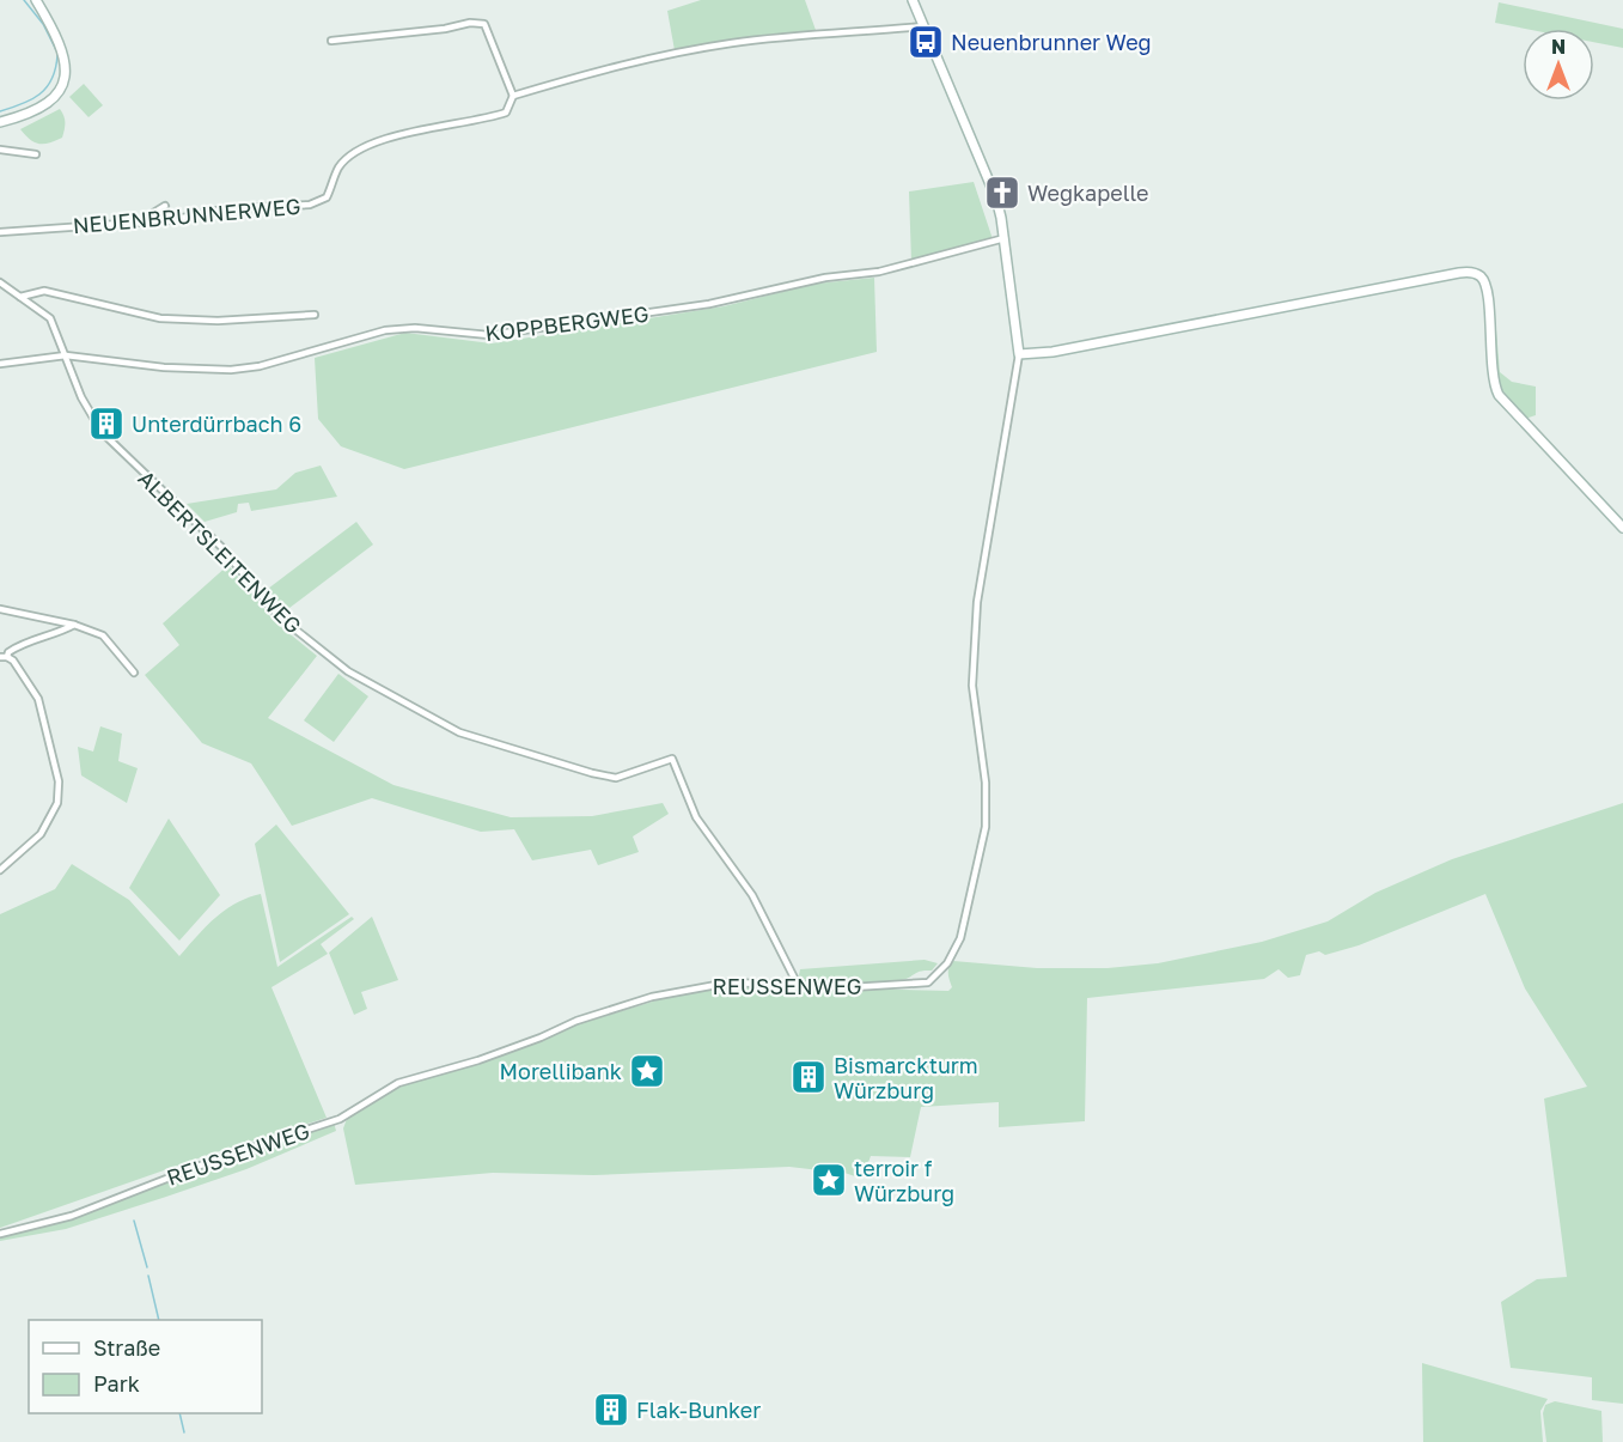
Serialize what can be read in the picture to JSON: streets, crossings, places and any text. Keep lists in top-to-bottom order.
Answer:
{
  "streets": {
    "street": [
      "NEUENBRUNNERWEG",
      "KOPPBERGWEG",
      "ALBERTSLEITENWEG",
      "REUSSENWEG"
    ]
  },
  "crossings": [
    ["KOPPBERGWEG", "ALBERTSLEITENWEG"],
    ["ALBERTSLEITENWEG", "REUSSENWEG"]
  ],
  "places": {
    "bus stop": ["Neuenbrunner Weg"],
    "church": ["Wegkapelle"],
    "building": ["Unterdürrbach 6", "Bismarckturm Würzburg", "Flak-Bunker"],
    "place": ["Morellibank", "terroir f Würzburg"]
  },
  "legend": ["Straße", "Park"],
  "north": "top"
}
